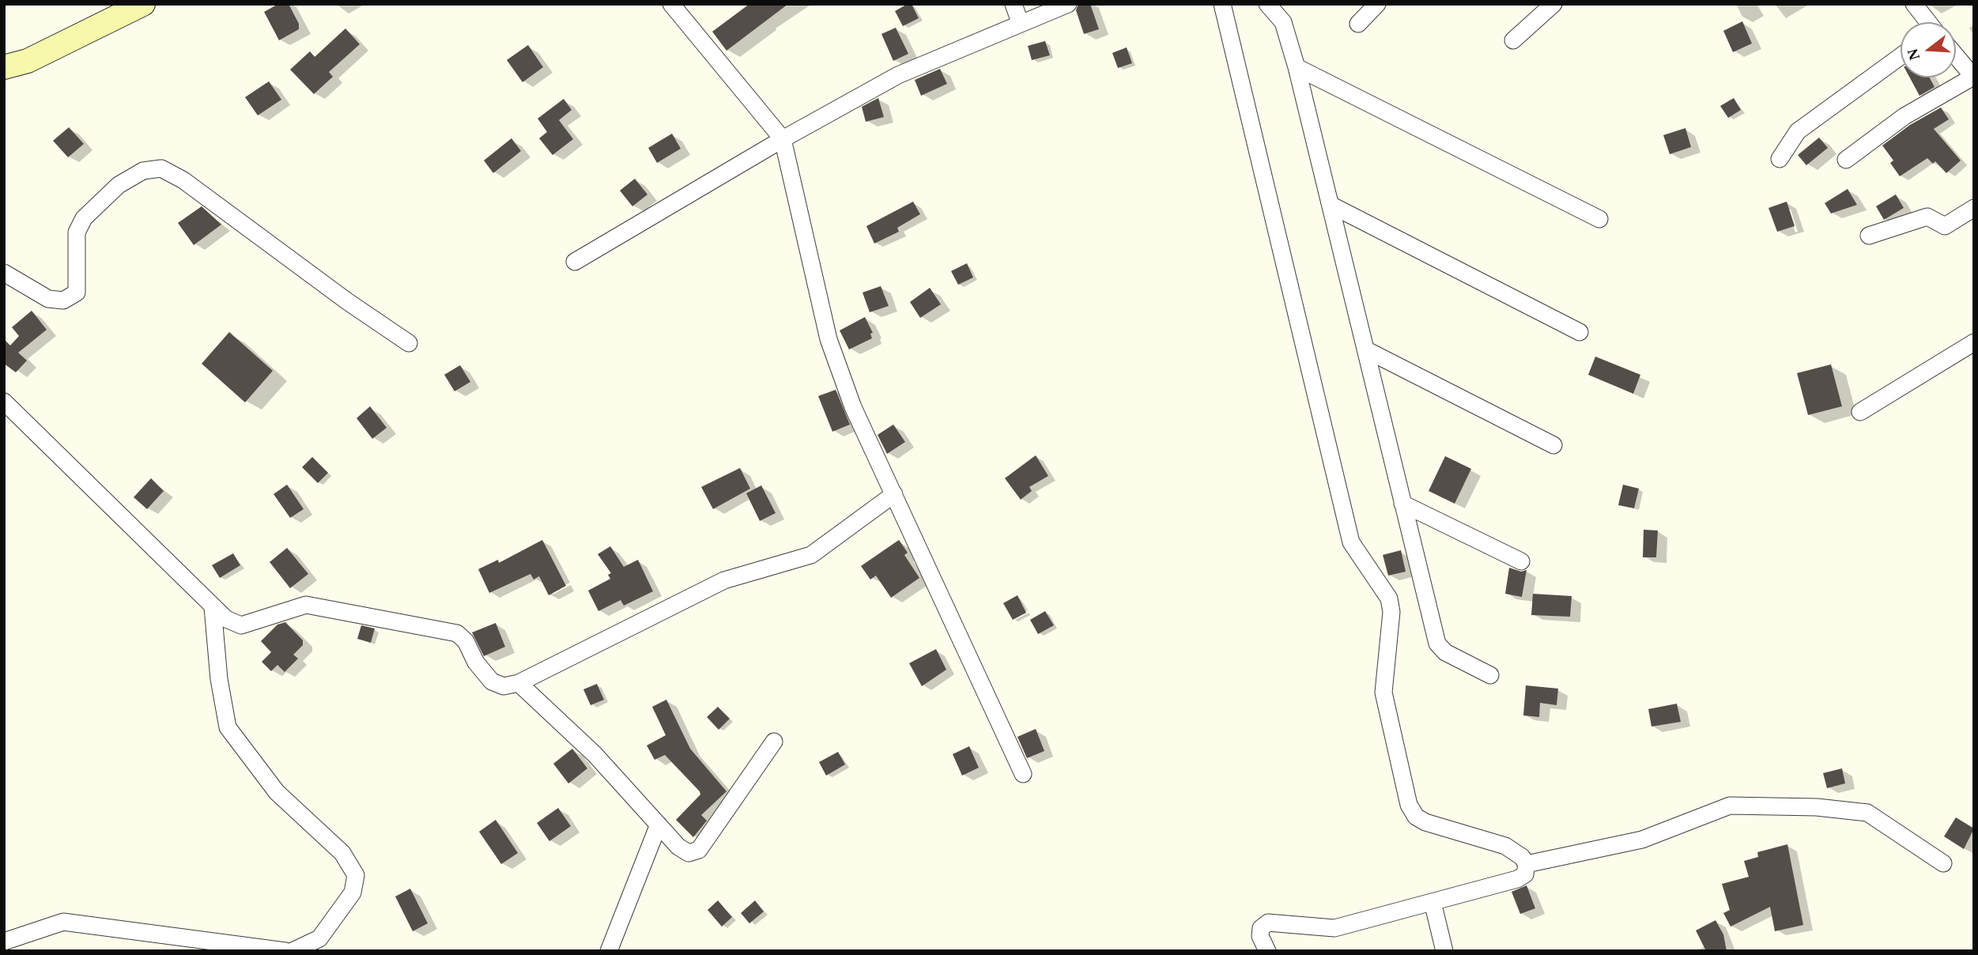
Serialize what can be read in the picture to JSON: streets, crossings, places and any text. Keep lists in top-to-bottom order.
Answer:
{
  "north": "left"
}
